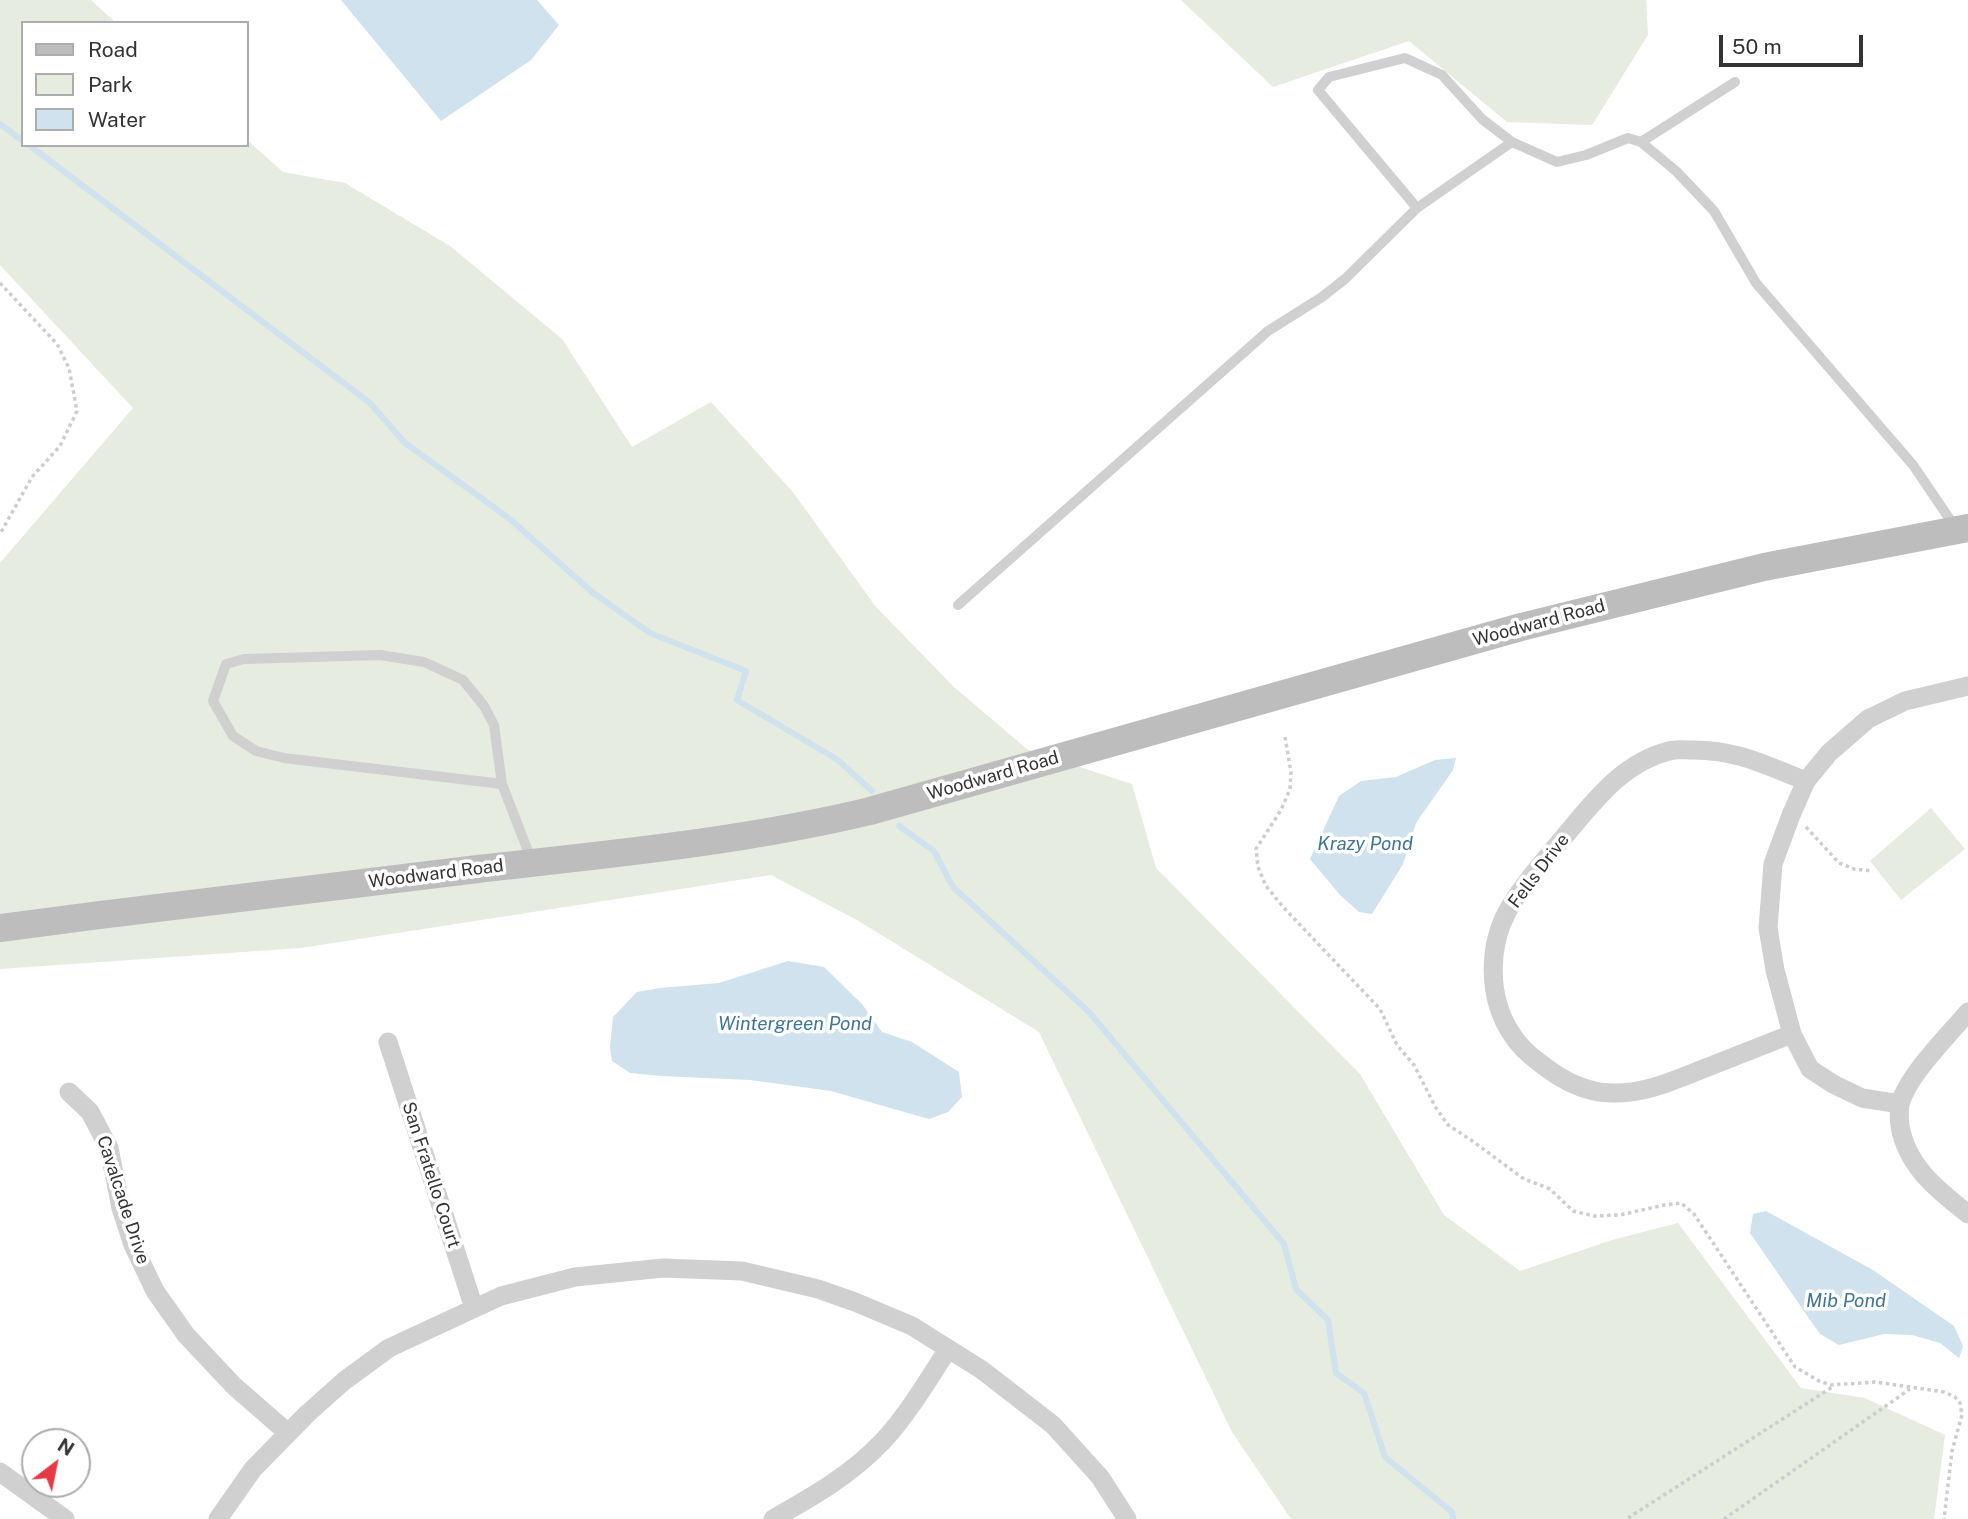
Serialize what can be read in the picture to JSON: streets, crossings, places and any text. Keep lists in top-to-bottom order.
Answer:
{
  "streets": {
    "street": [
      "Woodward Road",
      "Fells Drive",
      "San Fratello Court",
      "Cavalcade Drive"
    ]
  },
  "water": ["Krazy Pond", "Wintergreen Pond", "Mib Pond"],
  "legend": ["Road", "Park", "Water"],
  "scale_bar": "50 m",
  "north": "top right"
}
